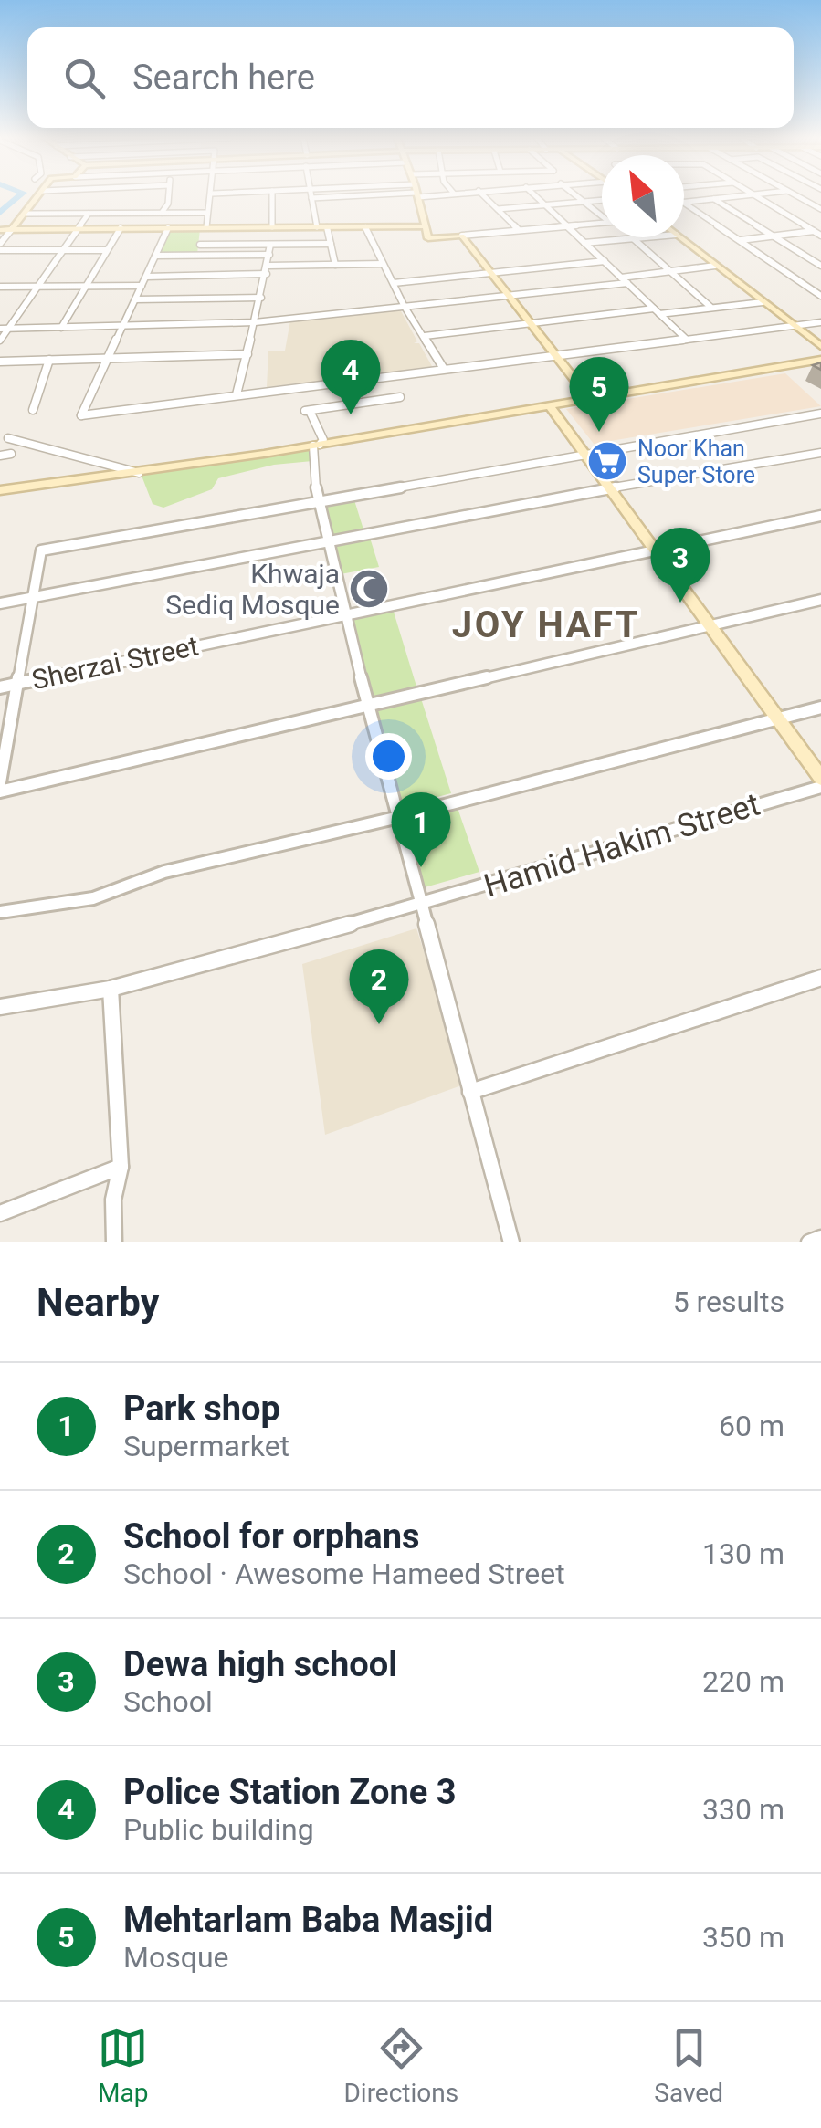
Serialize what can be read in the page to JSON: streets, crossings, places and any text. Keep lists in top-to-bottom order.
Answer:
{
  "streets": {
    "street": ["Sherzai Street", "Hamid Hakim Street"]
  },
  "districts": ["JOY HAFT"],
  "places": {
    "supermarket": ["Noor Khan Super Store"],
    "mosque": ["Khwaja Sediq Mosque"]
  },
  "north": "top left",
  "page": {
    "search": "Search here",
    "pins": [
      "4",
      "5",
      "3",
      "1",
      "2"
    ],
    "heading": ["Nearby", "5 results"],
    "list": [
      {
        "mark": "1",
        "name": "Park shop",
        "note": "Supermarket",
        "value": "60 m"
      },
      {
        "mark": "2",
        "name": "School for orphans",
        "note": "School · Awesome Hameed Street",
        "value": "130 m"
      },
      {
        "mark": "3",
        "name": "Dewa high school",
        "note": "School",
        "value": "220 m"
      },
      {
        "mark": "4",
        "name": "Police Station Zone 3",
        "note": "Public building",
        "value": "330 m"
      },
      {
        "mark": "5",
        "name": "Mehtarlam Baba Masjid",
        "note": "Mosque",
        "value": "350 m"
      }
    ],
    "nav": ["Map", "Directions", "Saved"]
  }
}
